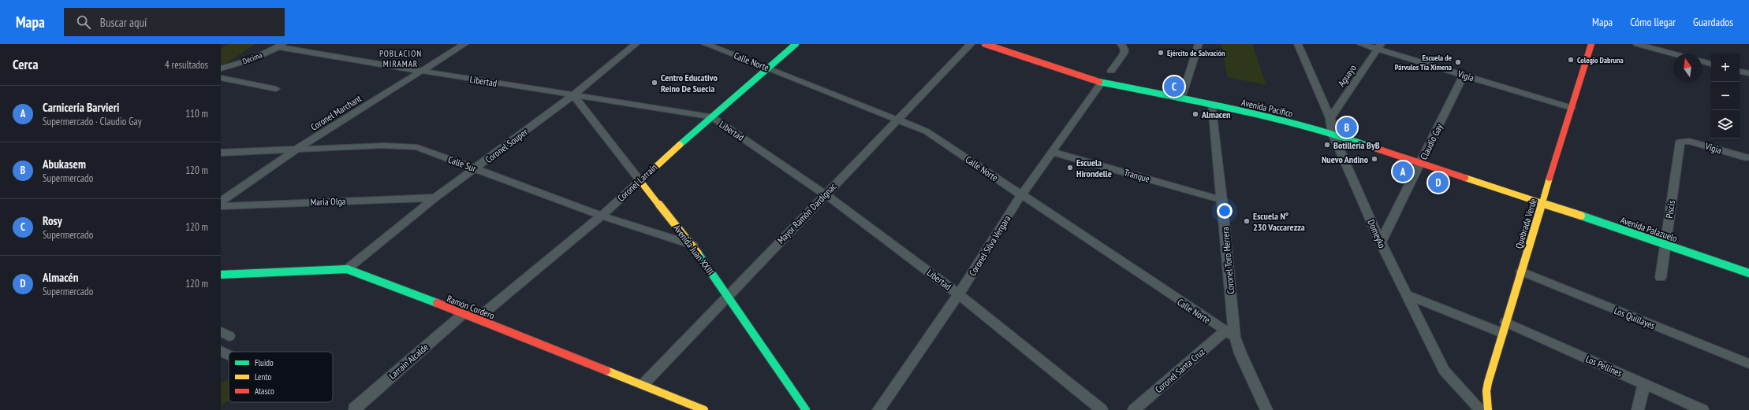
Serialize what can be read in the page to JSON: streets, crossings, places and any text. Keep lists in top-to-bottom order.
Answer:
{
  "streets": {
    "street": [
      "Décima",
      "Calle Norte",
      "Aguayo",
      "Vigia",
      "Libertad",
      "Avenida Pacífico",
      "Coronel Marchant",
      "Claudio Gay",
      "Coronel Souper",
      "Calle Sur",
      "Tranque",
      "Coronel Larraín",
      "María Olga",
      "Piscis",
      "Mayor Ramón Dardignac",
      "Quebrada Verde",
      "Avenida Palazuelo",
      "Domeyko",
      "Coronel Silva Vergara",
      "Avenida Juan XXIII",
      "Coronel Toro Herrera",
      "Ramón Cordero",
      "Los Quillayes",
      "Larrain Alcalde",
      "Los Pellines",
      "Coronel Santa Cruz"
    ]
  },
  "crossings": [
    ["Décima", "Libertad"],
    ["Calle Norte", "Coronel Larraín"],
    ["Calle Norte", "Mayor Ramón Dardignac"],
    ["Calle Norte", "Coronel Silva Vergara"],
    ["Calle Norte", "Coronel Toro Herrera"],
    ["Calle Norte", "Coronel Santa Cruz"],
    ["Aguayo", "Vigia"],
    ["Aguayo", "Domeyko"],
    ["Vigia", "Claudio Gay"],
    ["Vigia", "Piscis"],
    ["Vigia", "Quebrada Verde"],
    ["Libertad", "Coronel Marchant"],
    ["Libertad", "Coronel Souper"],
    ["Libertad", "Coronel Larraín"],
    ["Libertad", "Mayor Ramón Dardignac"],
    ["Libertad", "Coronel Silva Vergara"],
    ["Libertad", "Avenida Juan XXIII"],
    ["Avenida Pacífico", "Claudio Gay"],
    ["Avenida Pacífico", "Quebrada Verde"],
    ["Avenida Pacífico", "Avenida Palazuelo"],
    ["Avenida Pacífico", "Domeyko"],
    ["Avenida Pacífico", "Coronel Silva Vergara"],
    ["Avenida Pacífico", "Coronel Toro Herrera"],
    ["Coronel Marchant", "Calle Sur"],
    ["Claudio Gay", "Domeyko"],
    ["Coronel Souper", "Calle Sur"],
    ["Coronel Souper", "María Olga"],
    ["Coronel Souper", "Avenida Juan XXIII"],
    ["Coronel Souper", "Ramón Cordero"],
    ["Calle Sur", "Coronel Larraín"],
    ["Calle Sur", "Avenida Juan XXIII"],
    ["Tranque", "Coronel Silva Vergara"],
    ["Tranque", "Coronel Toro Herrera"],
    ["Coronel Larraín", "Avenida Juan XXIII"],
    ["Coronel Larraín", "Ramón Cordero"],
    ["Piscis", "Avenida Palazuelo"],
    ["Mayor Ramón Dardignac", "Avenida Juan XXIII"],
    ["Mayor Ramón Dardignac", "Ramón Cordero"],
    ["Quebrada Verde", "Avenida Palazuelo"],
    ["Quebrada Verde", "Los Quillayes"],
    ["Quebrada Verde", "Los Pellines"],
    ["Domeyko", "Los Pellines"],
    ["Coronel Toro Herrera", "Coronel Santa Cruz"],
    ["Ramón Cordero", "Larrain Alcalde"]
  ],
  "districts": ["POBLACION MIRAMAR"],
  "places": [
    "Ejército de Salvación",
    "Colegio Dabruna",
    "Escuela de Párvulos Tia Ximena",
    "Centro Educativo Reino De Suecia",
    "Almacen",
    "Botillería ByB",
    "Nuevo Andino",
    "Escuela Hirondelle",
    "Escuela N° 230 Vaccarezza"
  ],
  "legend": ["Fluido", "Lento", "Atasco"],
  "north": "top",
  "page": {
    "header": "Mapa",
    "search": "Buscar aquí",
    "nav": ["Mapa", "Cómo llegar", "Guardados"],
    "heading": ["Cerca", "4 resultados"],
    "map_buttons": ["+", "−"],
    "pins": [
      "C",
      "B",
      "A",
      "D"
    ],
    "list": [
      {
        "mark": "A",
        "name": "Carnicería Barvieri",
        "note": "Supermercado · Claudio Gay",
        "value": "110 m"
      },
      {
        "mark": "B",
        "name": "Abukasem",
        "note": "Supermercado",
        "value": "120 m"
      },
      {
        "mark": "C",
        "name": "Rosy",
        "note": "Supermercado",
        "value": "120 m"
      },
      {
        "mark": "D",
        "name": "Almacén",
        "note": "Supermercado",
        "value": "120 m"
      }
    ]
  }
}
